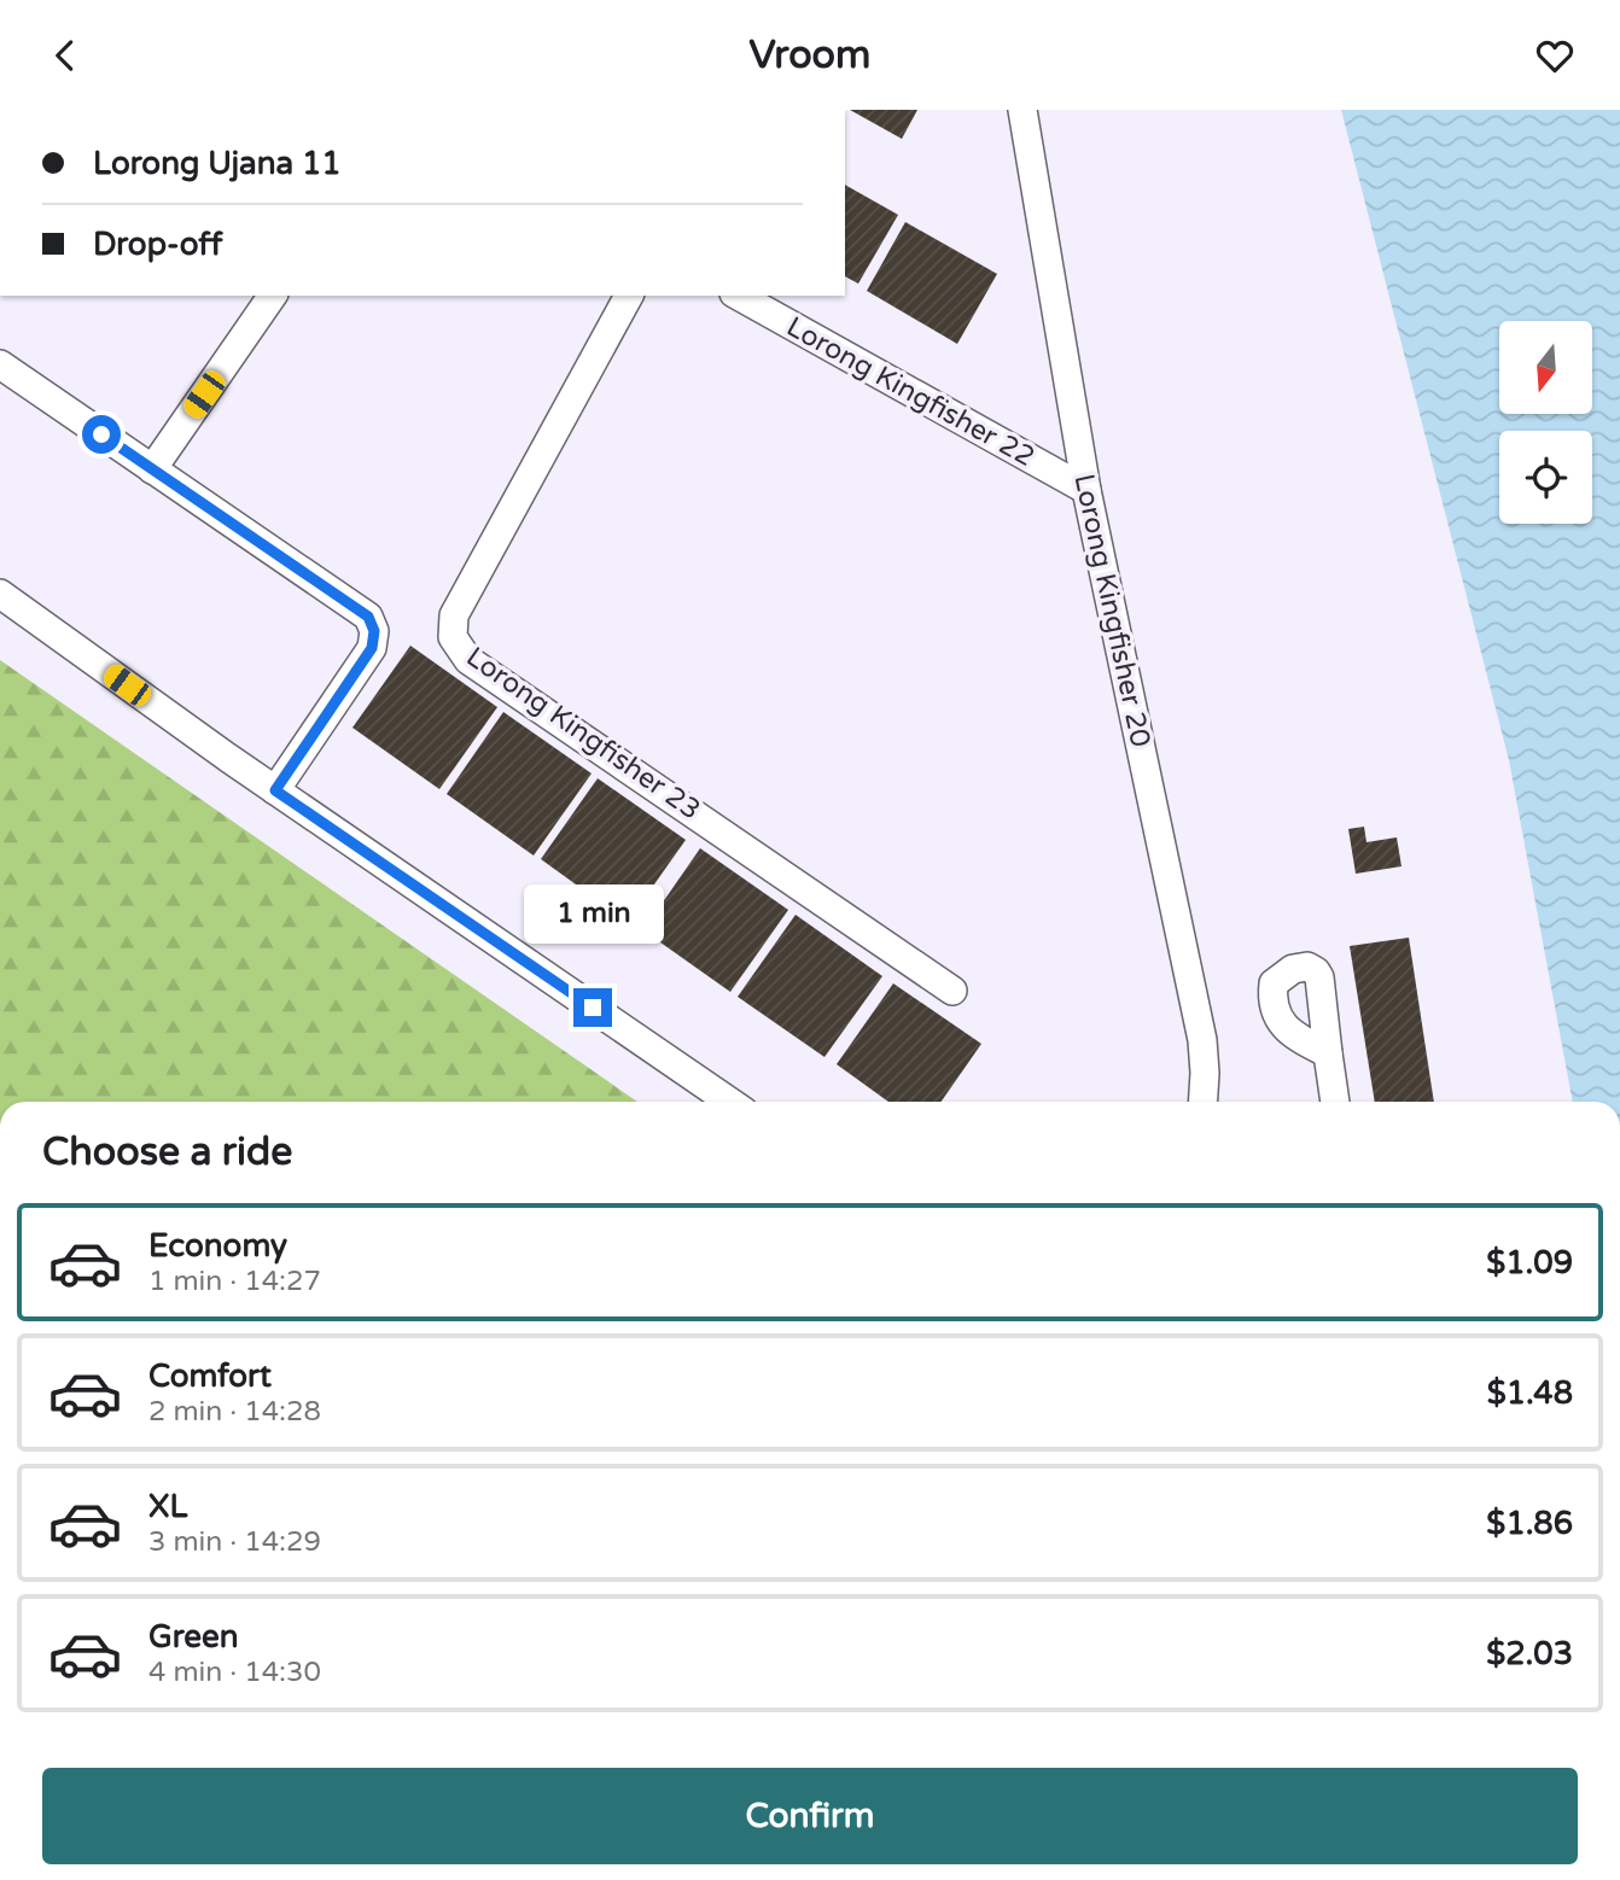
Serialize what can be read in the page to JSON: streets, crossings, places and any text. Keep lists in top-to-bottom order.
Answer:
{
  "streets": {
    "street": ["Lorong Kingfisher 22", "Lorong Kingfisher 20", "Lorong Kingfisher 23"]
  },
  "crossings": [
    ["Lorong Kingfisher 22", "Lorong Kingfisher 20"]
  ],
  "north": "bottom",
  "page": {
    "header": "Vroom",
    "banner": ["Lorong Ujana 11", "Drop-off"],
    "bubble": "1 min",
    "heading": "Choose a ride",
    "list": [
      {
        "name": "Economy",
        "note": "1 min · 14:27",
        "value": "$1.09"
      },
      {
        "name": "Comfort",
        "note": "2 min · 14:28",
        "value": "$1.48"
      },
      {
        "name": "XL",
        "note": "3 min · 14:29",
        "value": "$1.86"
      },
      {
        "name": "Green",
        "note": "4 min · 14:30",
        "value": "$2.03"
      }
    ],
    "buttons": "Confirm"
  }
}
